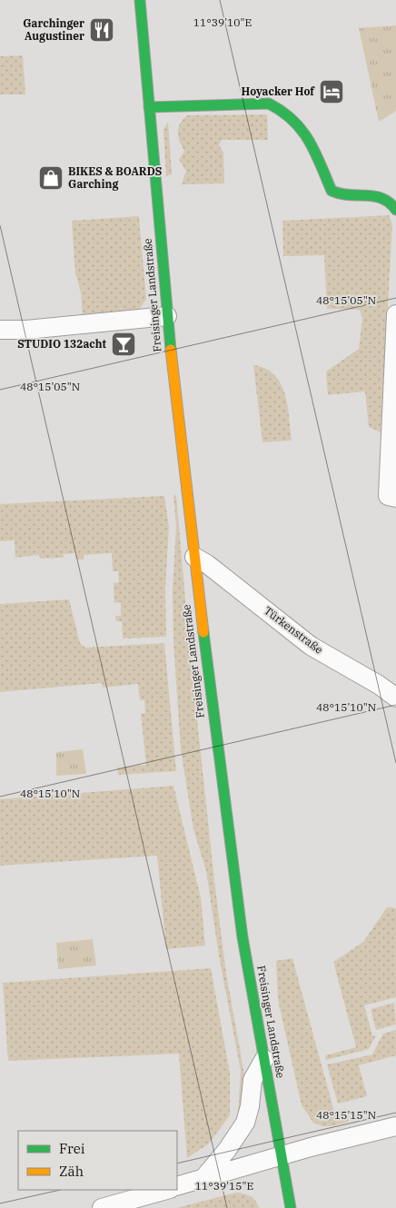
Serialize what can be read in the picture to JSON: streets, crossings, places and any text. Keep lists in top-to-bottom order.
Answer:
{
  "streets": {
    "street": ["Freisinger Landstraße", "Türkenstraße"]
  },
  "crossings": [
    ["Freisinger Landstraße", "Türkenstraße"]
  ],
  "places": {
    "restaurant": ["Garchinger Augustiner"],
    "hotel": ["Hoyacker Hof"],
    "shop": ["BIKES & BOARDS Garching"],
    "bar": ["STUDIO 132acht"]
  },
  "legend": ["Frei", "Zäh"],
  "coordinates": [
    "11°39'10\"E",
    "48°15'05\"N",
    "48°15'10\"N",
    "48°15'15\"N",
    "11°39'15\"E"
  ]
}
